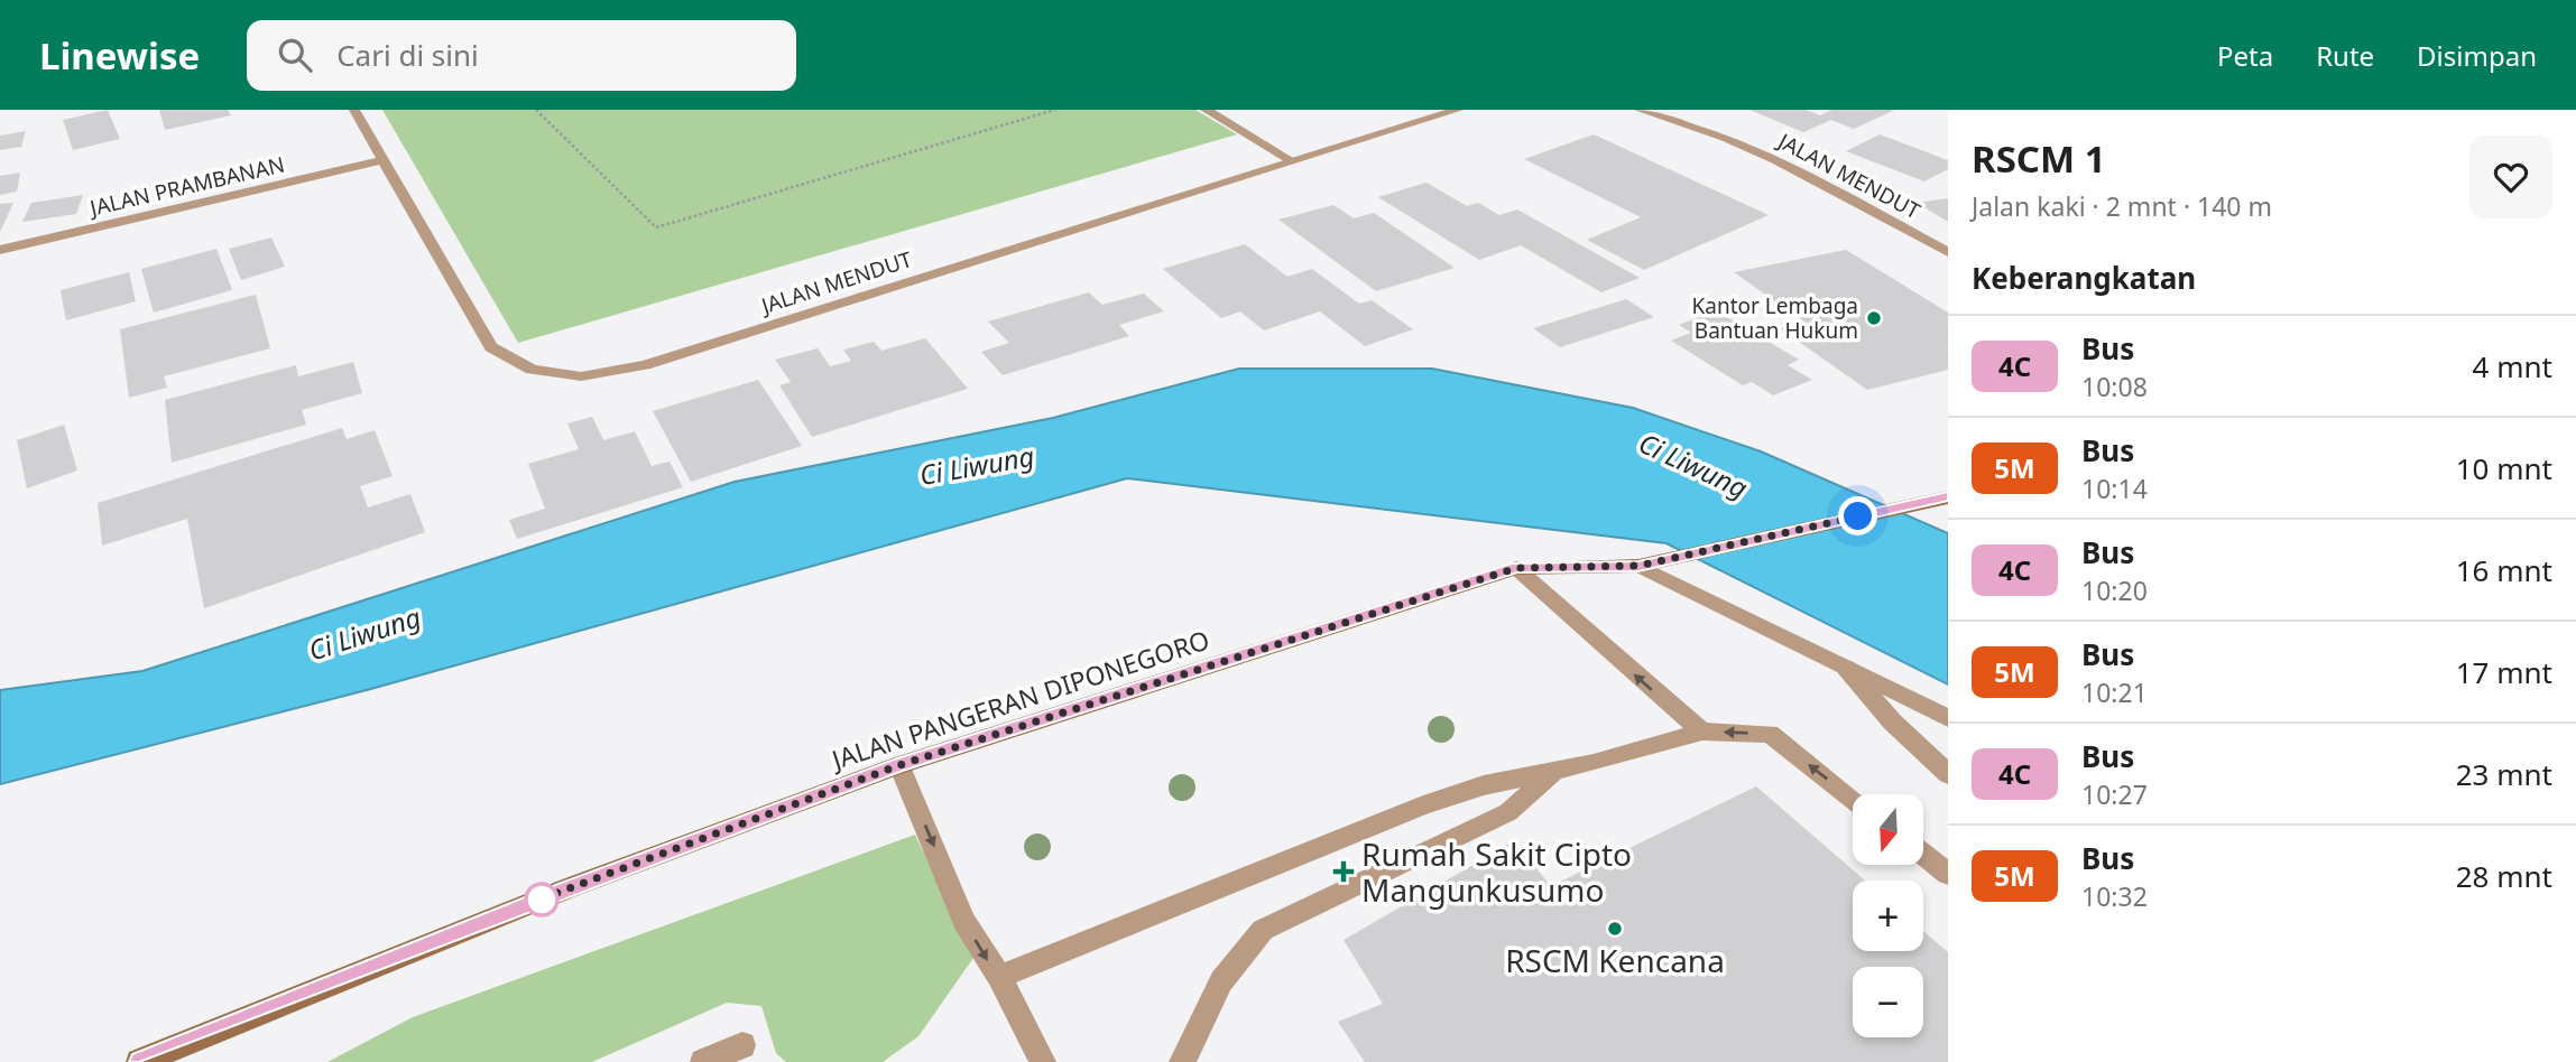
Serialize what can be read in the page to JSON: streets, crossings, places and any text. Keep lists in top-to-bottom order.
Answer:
{
  "streets": {
    "main road": ["JALAN PANGERAN DIPONEGORO"],
    "street": ["JALAN MENDUT", "JALAN PRAMBANAN"]
  },
  "crossings": [
    ["JALAN MENDUT", "JALAN PRAMBANAN"]
  ],
  "water": ["Ci Liwung"],
  "places": {
    "other": ["Kantor Lembaga Bantuan Hukum", "RSCM Kencana"],
    "health": ["Rumah Sakit Cipto Mangunkusumo"]
  },
  "lines": ["bus line 4C"],
  "north": "bottom",
  "page": {
    "header": "Linewise",
    "search": "Cari di sini",
    "nav": ["Peta", "Rute", "Disimpan"],
    "heading": [
      ["RSCM 1", "Jalan kaki · 2 mnt · 140 m"],
      "Keberangkatan"
    ],
    "list": [
      {
        "mark": "4C",
        "name": "Bus",
        "note": "10:08",
        "value": "4 mnt"
      },
      {
        "mark": "5M",
        "name": "Bus",
        "note": "10:14",
        "value": "10 mnt"
      },
      {
        "mark": "4C",
        "name": "Bus",
        "note": "10:20",
        "value": "16 mnt"
      },
      {
        "mark": "5M",
        "name": "Bus",
        "note": "10:21",
        "value": "17 mnt"
      },
      {
        "mark": "4C",
        "name": "Bus",
        "note": "10:27",
        "value": "23 mnt"
      },
      {
        "mark": "5M",
        "name": "Bus",
        "note": "10:32",
        "value": "28 mnt"
      }
    ],
    "map_buttons": ["+", "−"]
  }
}
